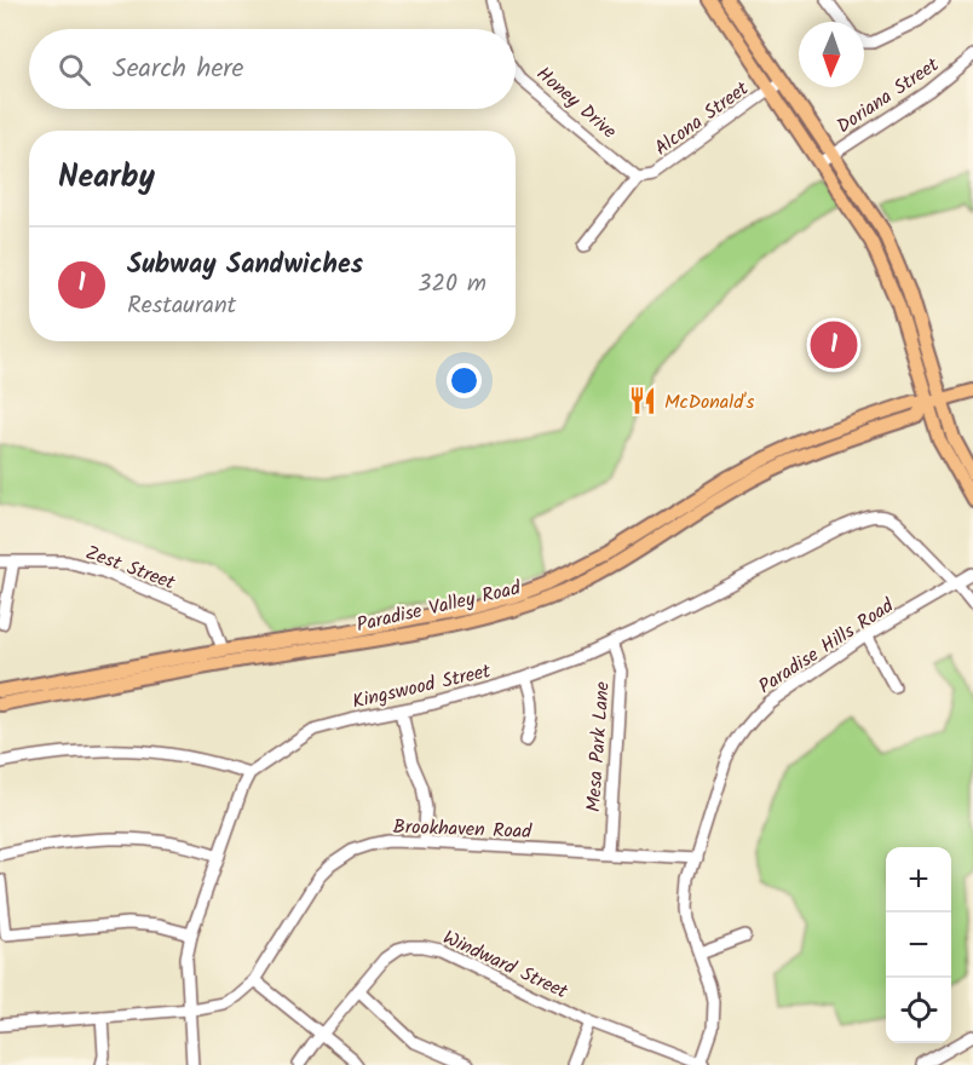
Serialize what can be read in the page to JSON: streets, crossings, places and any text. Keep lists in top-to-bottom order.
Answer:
{
  "streets": {
    "main road": ["Paradise Valley Road"],
    "street": [
      "Doriana Street",
      "Honey Drive",
      "Alcona Street",
      "Zest Street",
      "Paradise Hills Road",
      "Kingswood Street",
      "Mesa Park Lane",
      "Brookhaven Road",
      "Windward Street"
    ]
  },
  "crossings": [
    ["Honey Drive", "Alcona Street"],
    ["Zest Street", "Paradise Valley Road"],
    ["Paradise Hills Road", "Kingswood Street"],
    ["Paradise Hills Road", "Brookhaven Road"],
    ["Paradise Hills Road", "Windward Street"],
    ["Kingswood Street", "Mesa Park Lane"],
    ["Mesa Park Lane", "Brookhaven Road"]
  ],
  "places": {
    "restaurant": ["McDonald's"]
  },
  "north": "bottom",
  "page": {
    "search": "Search here",
    "heading": "Nearby",
    "list": [
      {
        "mark": "1",
        "name": "Subway Sandwiches",
        "note": "Restaurant",
        "value": "320 m"
      }
    ],
    "pins": "1",
    "map_buttons": ["+", "−"]
  }
}
